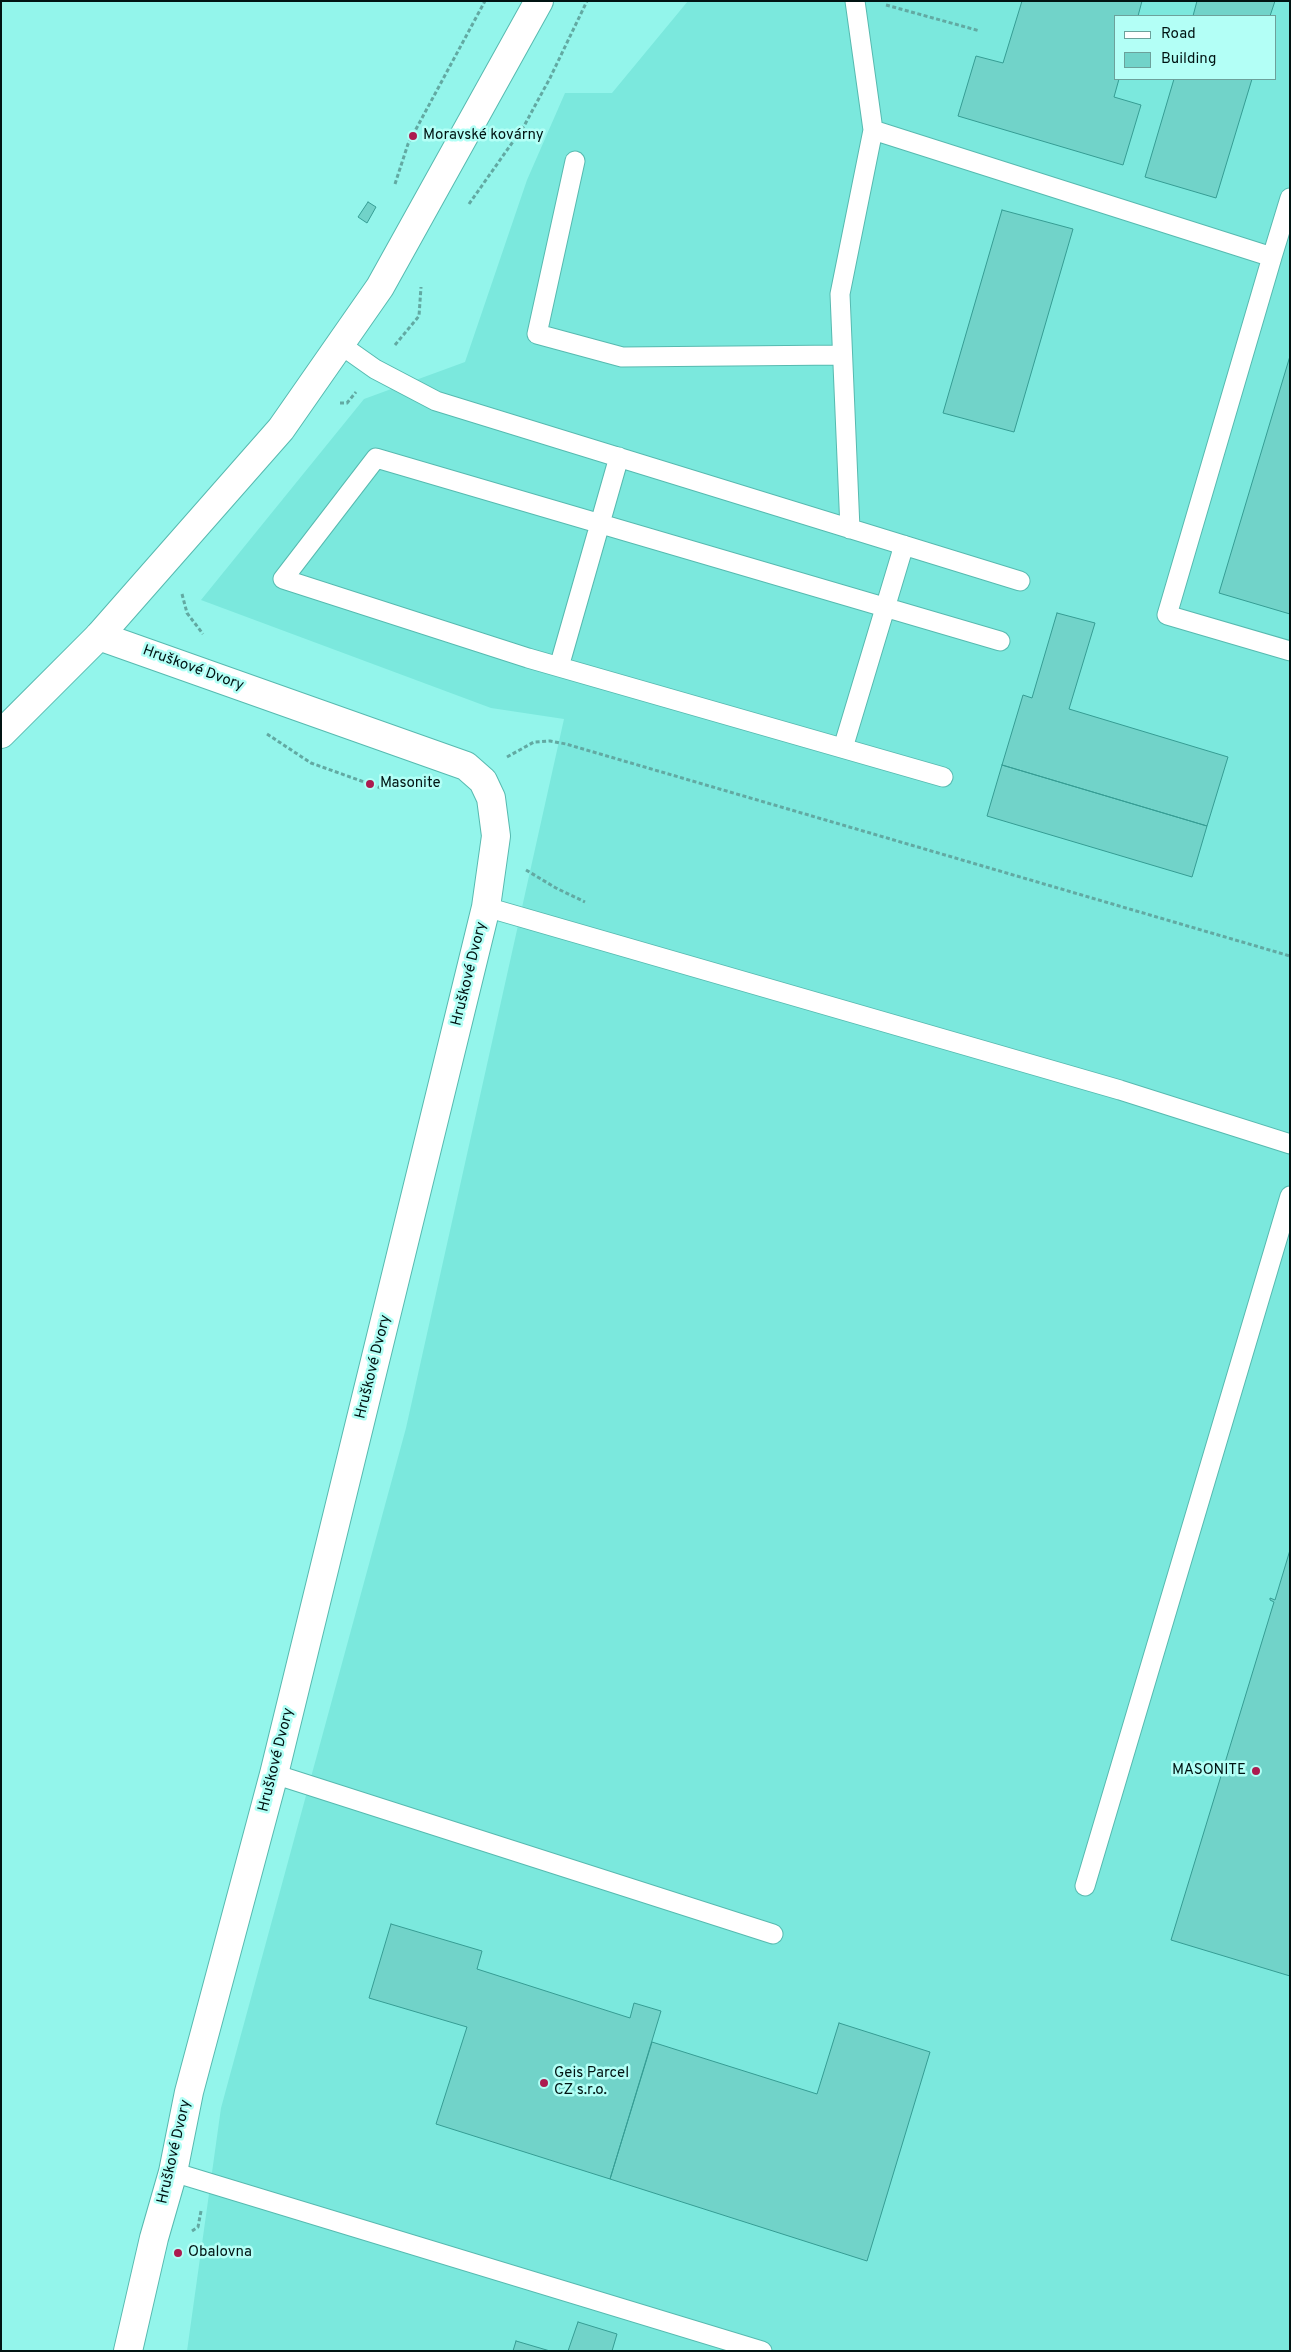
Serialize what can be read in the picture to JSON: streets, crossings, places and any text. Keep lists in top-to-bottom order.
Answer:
{
  "streets": {
    "street": ["Hruškové Dvory"]
  },
  "places": [
    "Moravské kovárny",
    "Masonite",
    "MASONITE",
    "Geis Parcel CZ s.r.o.",
    "Obalovna"
  ],
  "legend": ["Road", "Building"]
}
